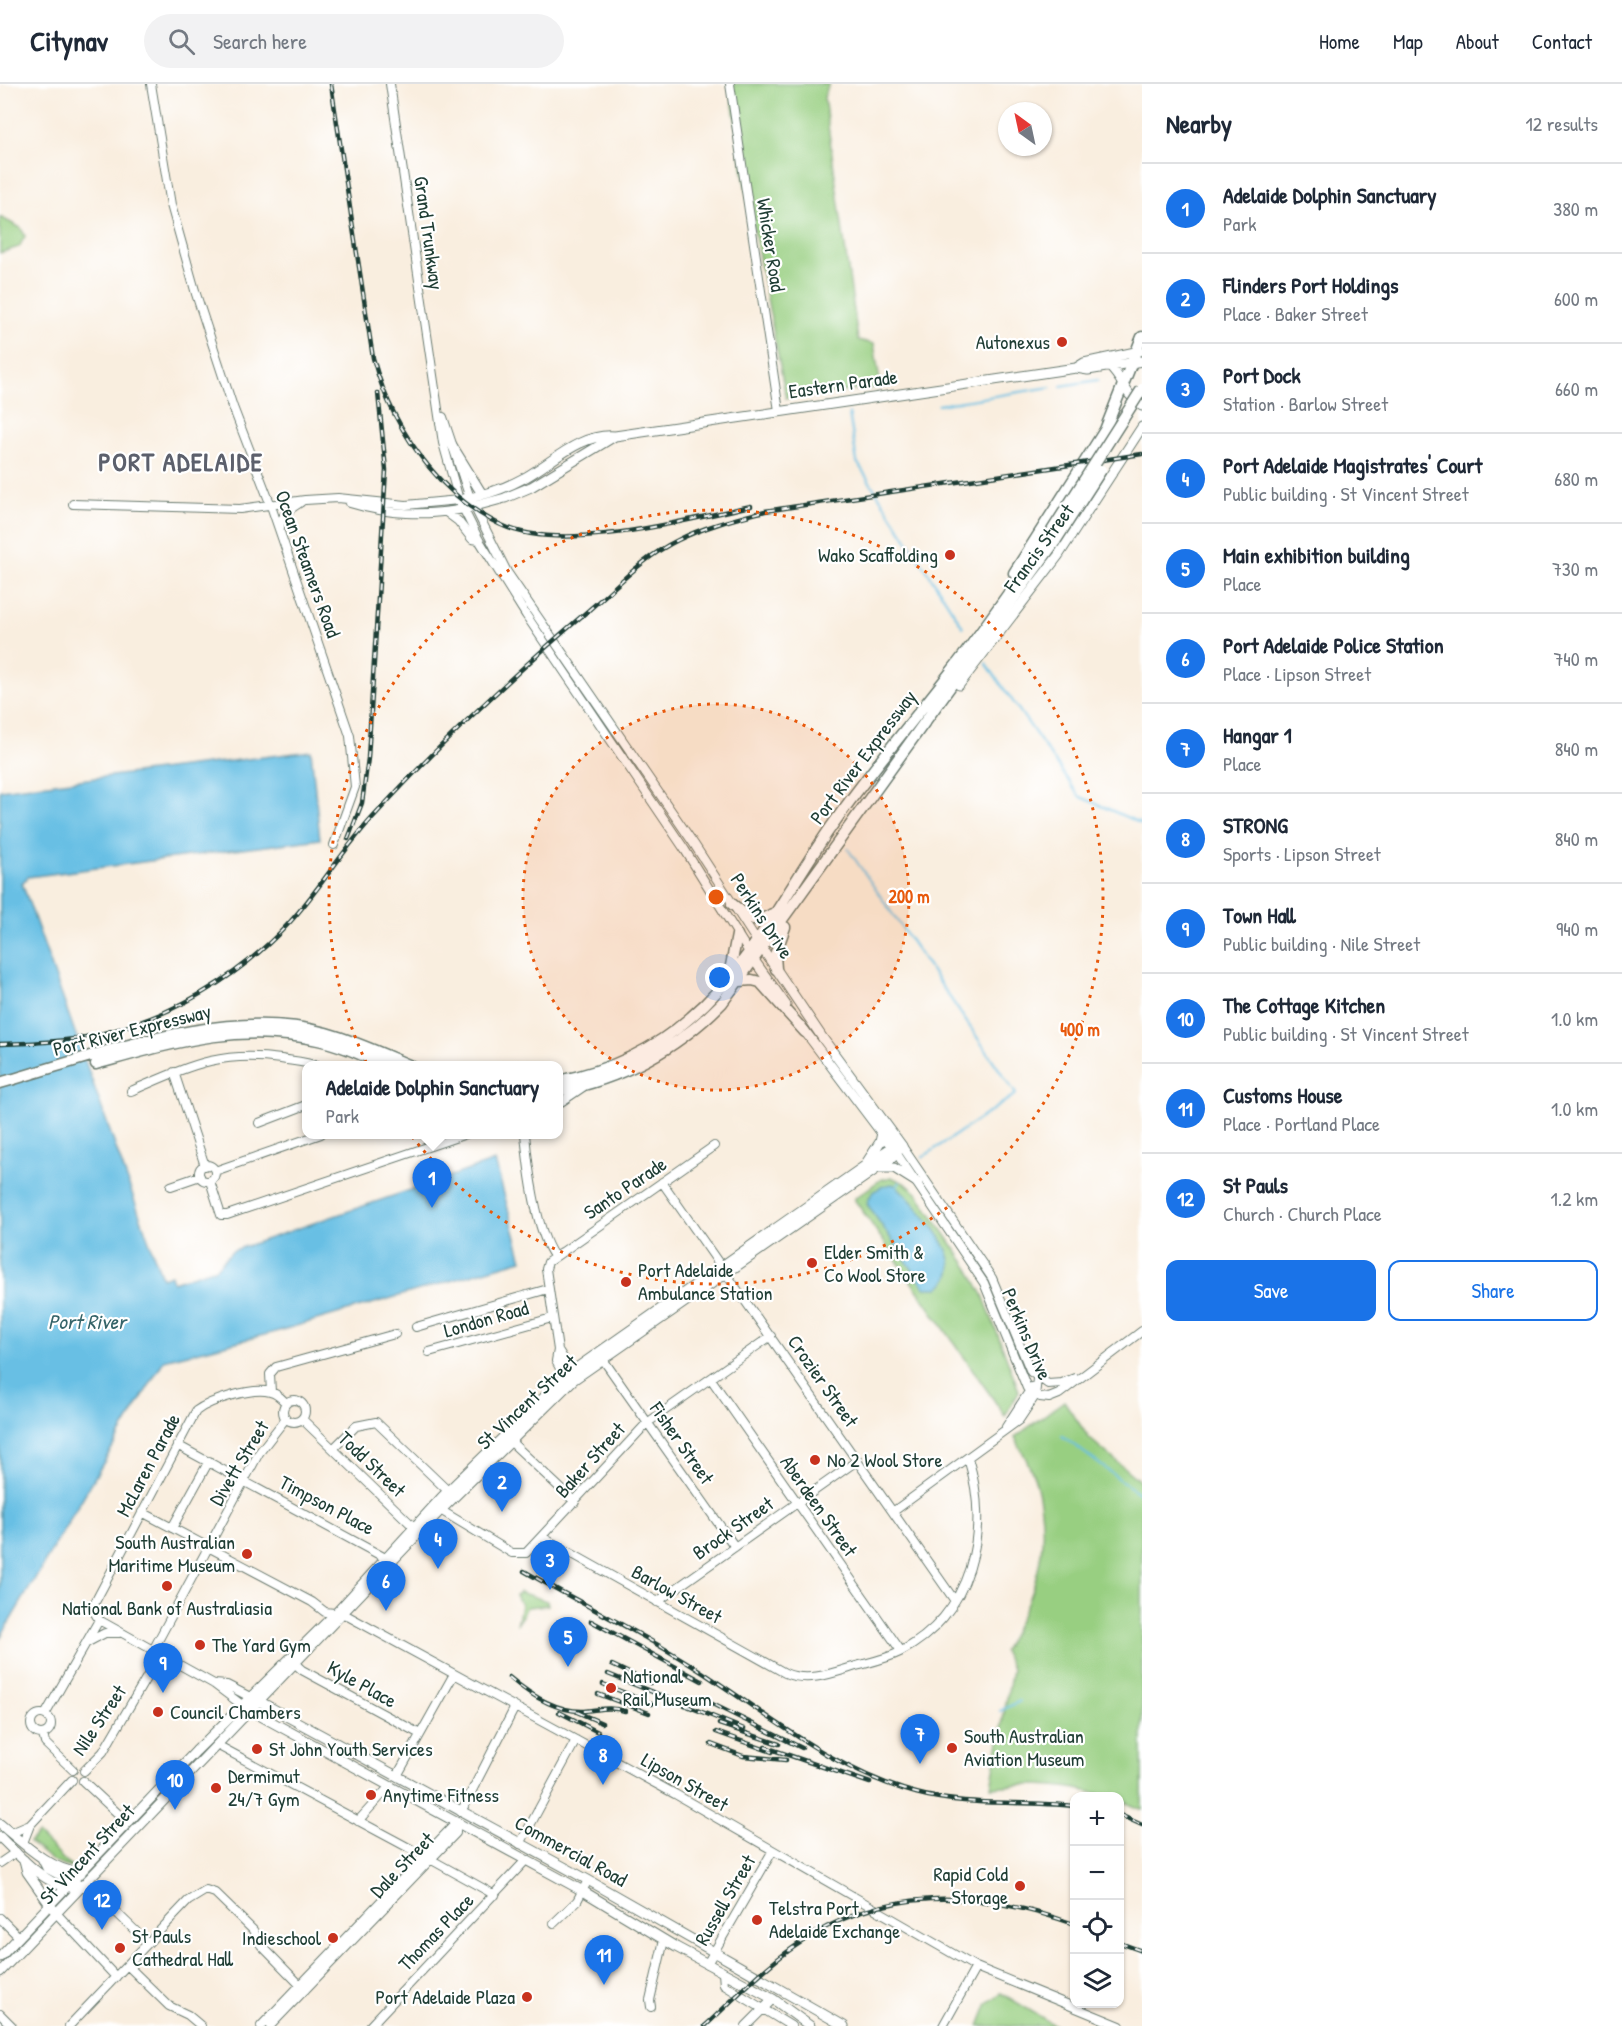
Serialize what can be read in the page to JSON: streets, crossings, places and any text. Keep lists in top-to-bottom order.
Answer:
{
  "streets": {
    "highway": ["Port River Expressway"],
    "main road": [
      "Eastern Parade",
      "Francis Street",
      "Perkins Drive",
      "St Vincent Street",
      "Commercial Road"
    ],
    "street": [
      "Grand Trunkway",
      "Whicker Road",
      "Ocean Steamers Road",
      "Santo Parade",
      "London Road",
      "Crozier Street",
      "Fisher Street",
      "Baker Street",
      "Divett Street",
      "Todd Street",
      "McLaren Parade",
      "Timpson Place",
      "Aberdeen Street",
      "Brock Street",
      "Barlow Street",
      "Kyle Place",
      "Nile Street",
      "Lipson Street",
      "Dale Street",
      "Russell Street",
      "Thomas Place"
    ]
  },
  "crossings": [
    ["Grand Trunkway", "Eastern Parade"],
    ["Grand Trunkway", "Perkins Drive"],
    ["Whicker Road", "Eastern Parade"],
    ["Eastern Parade", "Ocean Steamers Road"],
    ["Eastern Parade", "Perkins Drive"],
    ["Port River Expressway", "Perkins Drive"],
    ["Perkins Drive", "St Vincent Street"],
    ["Santo Parade", "Crozier Street"],
    ["Crozier Street", "St Vincent Street"],
    ["Crozier Street", "Baker Street"],
    ["Crozier Street", "Brock Street"],
    ["St Vincent Street", "Fisher Street"],
    ["St Vincent Street", "Baker Street"],
    ["St Vincent Street", "Todd Street"],
    ["St Vincent Street", "Timpson Place"],
    ["St Vincent Street", "Kyle Place"],
    ["St Vincent Street", "Lipson Street"],
    ["St Vincent Street", "Commercial Road"],
    ["Fisher Street", "Baker Street"],
    ["Fisher Street", "Brock Street"],
    ["Baker Street", "Aberdeen Street"],
    ["Baker Street", "Barlow Street"],
    ["Divett Street", "Todd Street"],
    ["Divett Street", "Timpson Place"],
    ["Divett Street", "Nile Street"],
    ["Divett Street", "Lipson Street"],
    ["Divett Street", "Commercial Road"],
    ["McLaren Parade", "Timpson Place"],
    ["McLaren Parade", "Lipson Street"],
    ["McLaren Parade", "Commercial Road"],
    ["Aberdeen Street", "Brock Street"],
    ["Aberdeen Street", "Barlow Street"],
    ["Brock Street", "Barlow Street"],
    ["Nile Street", "Commercial Road"],
    ["Lipson Street", "Russell Street"],
    ["Commercial Road", "Dale Street"],
    ["Commercial Road", "Russell Street"],
    ["Commercial Road", "Thomas Place"]
  ],
  "districts": ["PORT ADELAIDE"],
  "water": ["Port River"],
  "places": [
    "Autonexus",
    "Wako Scaffolding",
    "Elder Smith & Co Wool Store",
    "Port Adelaide Ambulance Station",
    "No 2 Wool Store",
    "South Australian Maritime Museum",
    "National Bank of Australiasia",
    "The Yard Gym",
    "National Rail Museum",
    "Council Chambers",
    "South Australian Aviation Museum",
    "St John Youth Services",
    "Dermimut 24/7 Gym",
    "Anytime Fitness",
    "Rapid Cold Storage",
    "Telstra Port Adelaide Exchange",
    "Indieschool",
    "St Pauls Cathedral Hall",
    "Port Adelaide Plaza"
  ],
  "north": "top left",
  "page": {
    "header": "Citynav",
    "search": "Search here",
    "nav": [
      "Home",
      "Map",
      "About",
      "Contact"
    ],
    "heading": ["Nearby", "12 results"],
    "list": [
      {
        "mark": "1",
        "name": "Adelaide Dolphin Sanctuary",
        "note": "Park",
        "value": "380 m"
      },
      {
        "mark": "2",
        "name": "Flinders Port Holdings",
        "note": "Place · Baker Street",
        "value": "600 m"
      },
      {
        "mark": "3",
        "name": "Port Dock",
        "note": "Station · Barlow Street",
        "value": "660 m"
      },
      {
        "mark": "4",
        "name": "Port Adelaide Magistrates' Court",
        "note": "Public building · St Vincent Street",
        "value": "680 m"
      },
      {
        "mark": "5",
        "name": "Main exhibition building",
        "note": "Place",
        "value": "730 m"
      },
      {
        "mark": "6",
        "name": "Port Adelaide Police Station",
        "note": "Place · Lipson Street",
        "value": "740 m"
      },
      {
        "mark": "7",
        "name": "Hangar 1",
        "note": "Place",
        "value": "840 m"
      },
      {
        "mark": "8",
        "name": "STRONG",
        "note": "Sports · Lipson Street",
        "value": "840 m"
      },
      {
        "mark": "9",
        "name": "Town Hall",
        "note": "Public building · Nile Street",
        "value": "940 m"
      },
      {
        "mark": "10",
        "name": "The Cottage Kitchen",
        "note": "Public building · St Vincent Street",
        "value": "1.0 km"
      },
      {
        "mark": "11",
        "name": "Customs House",
        "note": "Place · Portland Place",
        "value": "1.0 km"
      },
      {
        "mark": "12",
        "name": "St Pauls",
        "note": "Church · Church Place",
        "value": "1.2 km"
      }
    ],
    "popup": ["Adelaide Dolphin Sanctuary", "Park"],
    "pins": [
      "1",
      "2",
      "4",
      "3",
      "6",
      "5",
      "9",
      "7",
      "8",
      "10",
      "12",
      "11"
    ],
    "buttons": ["Save", "Share"],
    "map_buttons": ["+", "−"]
  },
  "rings": ["200 m", "400 m"]
}
